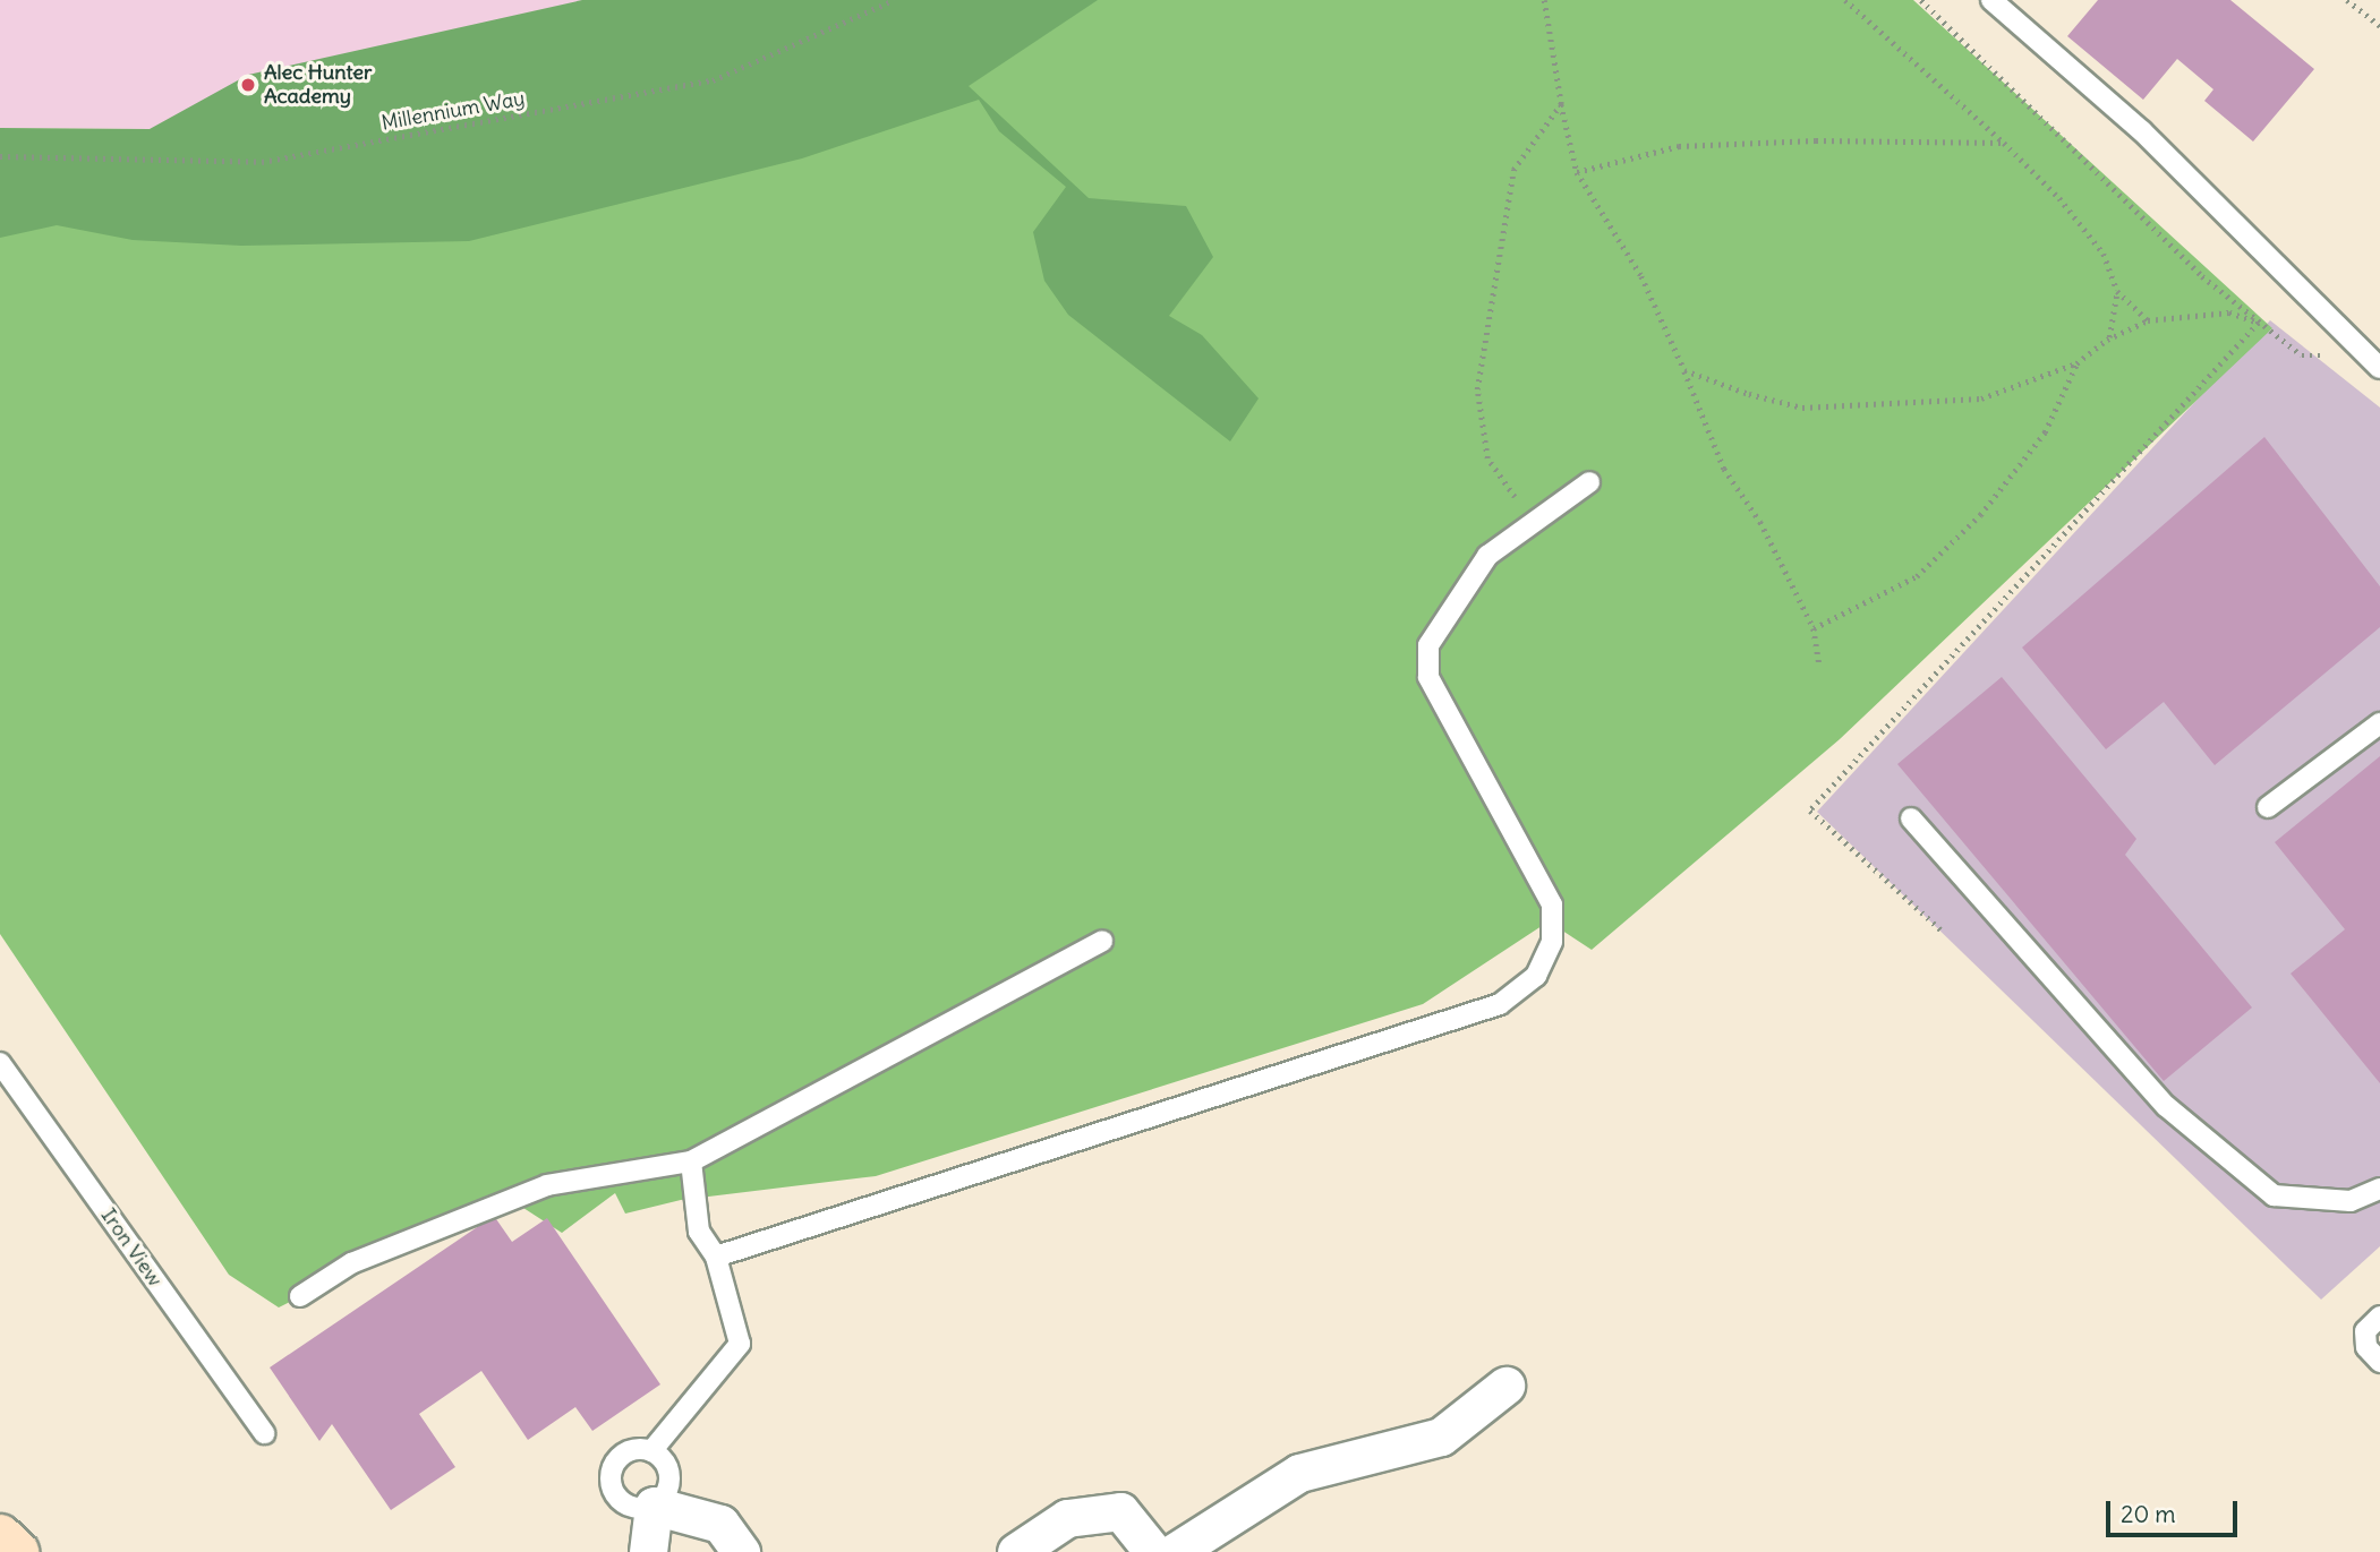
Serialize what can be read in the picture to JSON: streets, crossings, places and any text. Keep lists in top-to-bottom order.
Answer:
{
  "streets": {
    "lane": ["Iron View"],
    "path": ["Millennium Way"]
  },
  "places": ["Alec Hunter Academy"],
  "scale_bar": "20 m"
}
